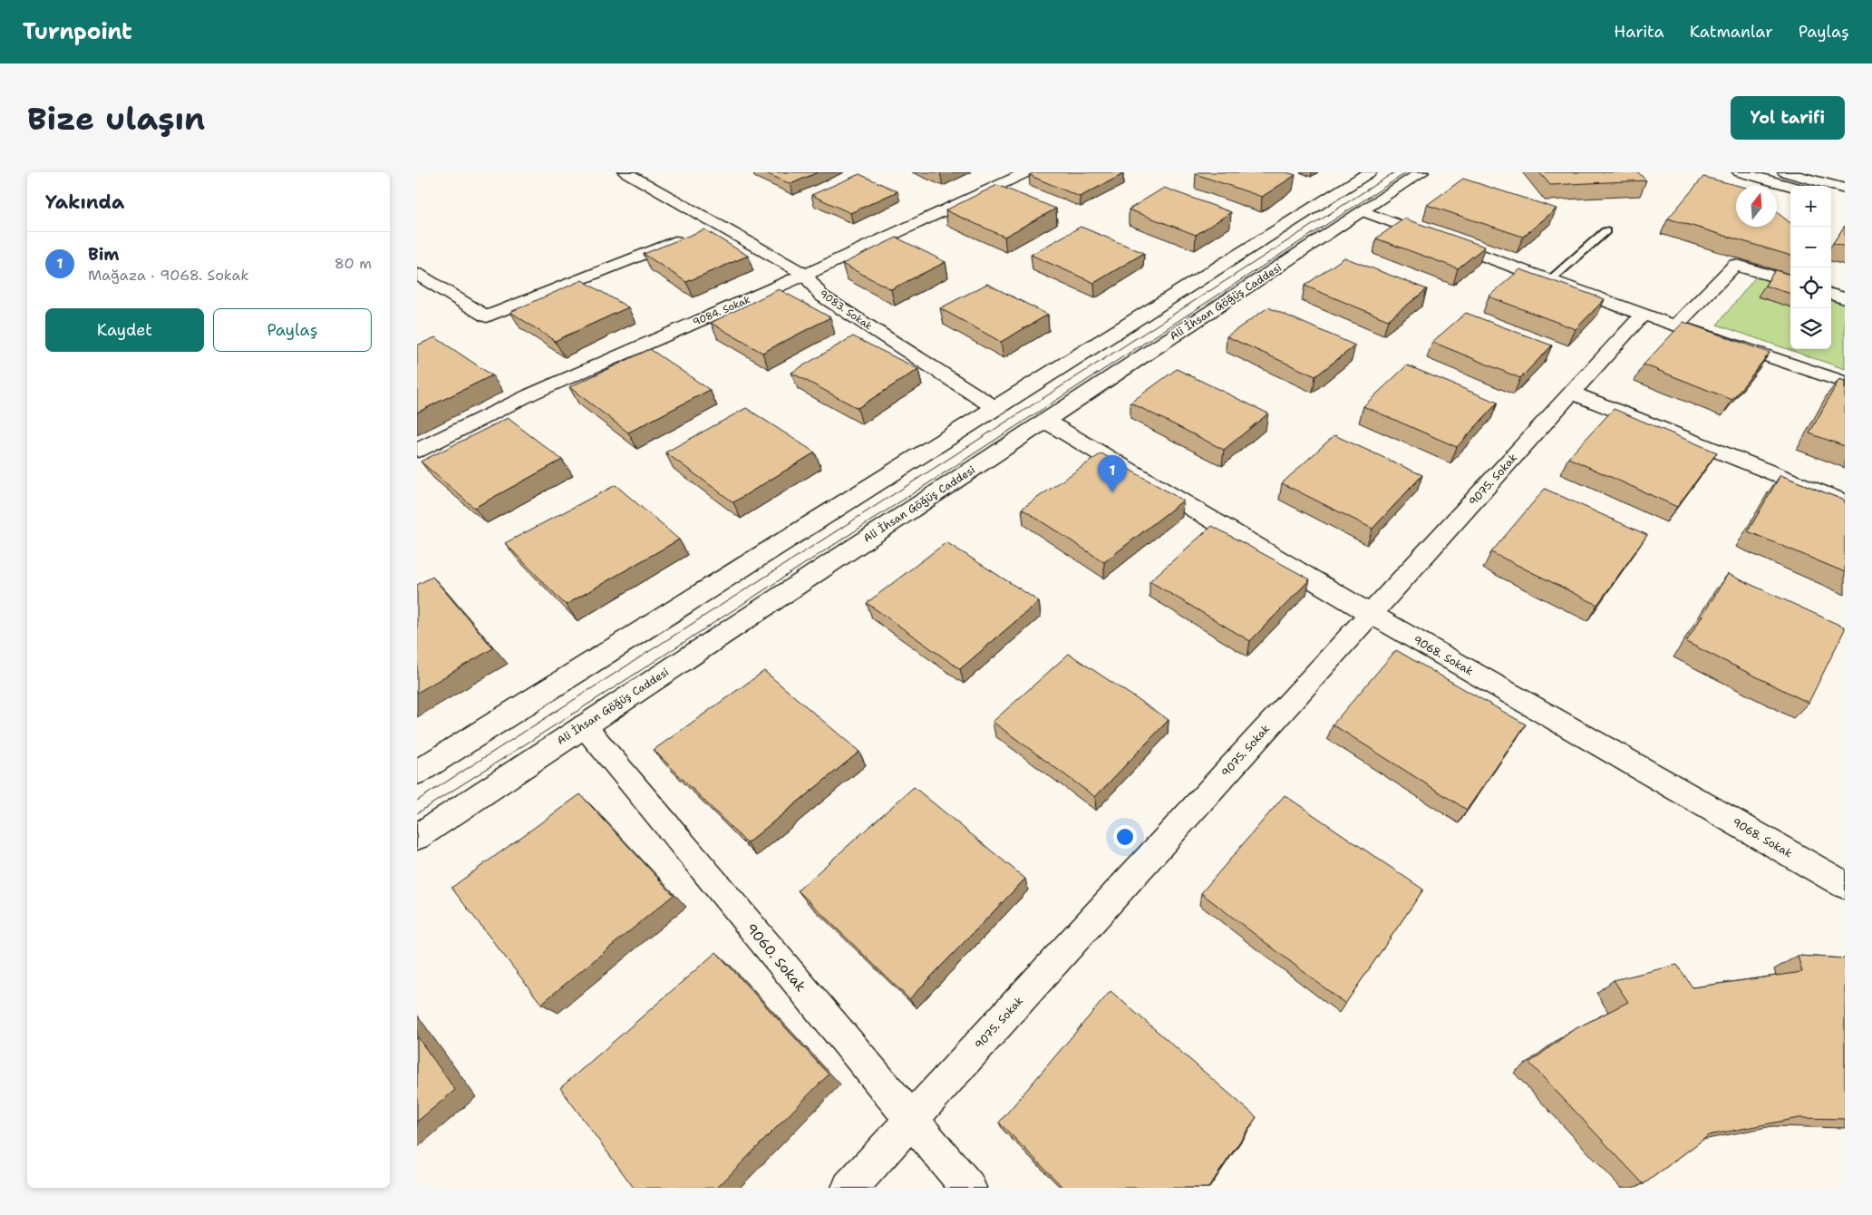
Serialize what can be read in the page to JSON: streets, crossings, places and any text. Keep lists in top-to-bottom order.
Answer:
{
  "streets": {
    "street": [
      "Ali İhsan Göğüş Caddesi",
      "9083. Sokak",
      "9084. Sokak",
      "9075. Sokak",
      "9068. Sokak",
      "9060. Sokak"
    ]
  },
  "crossings": [
    ["Ali İhsan Göğüş Caddesi", "9068. Sokak"],
    ["Ali İhsan Göğüş Caddesi", "9060. Sokak"],
    ["9083. Sokak", "9084. Sokak"],
    ["9075. Sokak", "9068. Sokak"],
    ["9075. Sokak", "9060. Sokak"]
  ],
  "north": "top",
  "page": {
    "header": "Turnpoint",
    "nav": ["Harita", "Katmanlar", "Paylaş"],
    "buttons": [
      "Yol tarifi",
      ["Kaydet", "Paylaş"]
    ],
    "title": "Bize ulaşın",
    "heading": "Yakında",
    "map_buttons": ["+", "−"],
    "list": [
      {
        "mark": "1",
        "name": "Bim",
        "note": "Mağaza · 9068. Sokak",
        "value": "80 m"
      }
    ],
    "pins": "1"
  }
}
